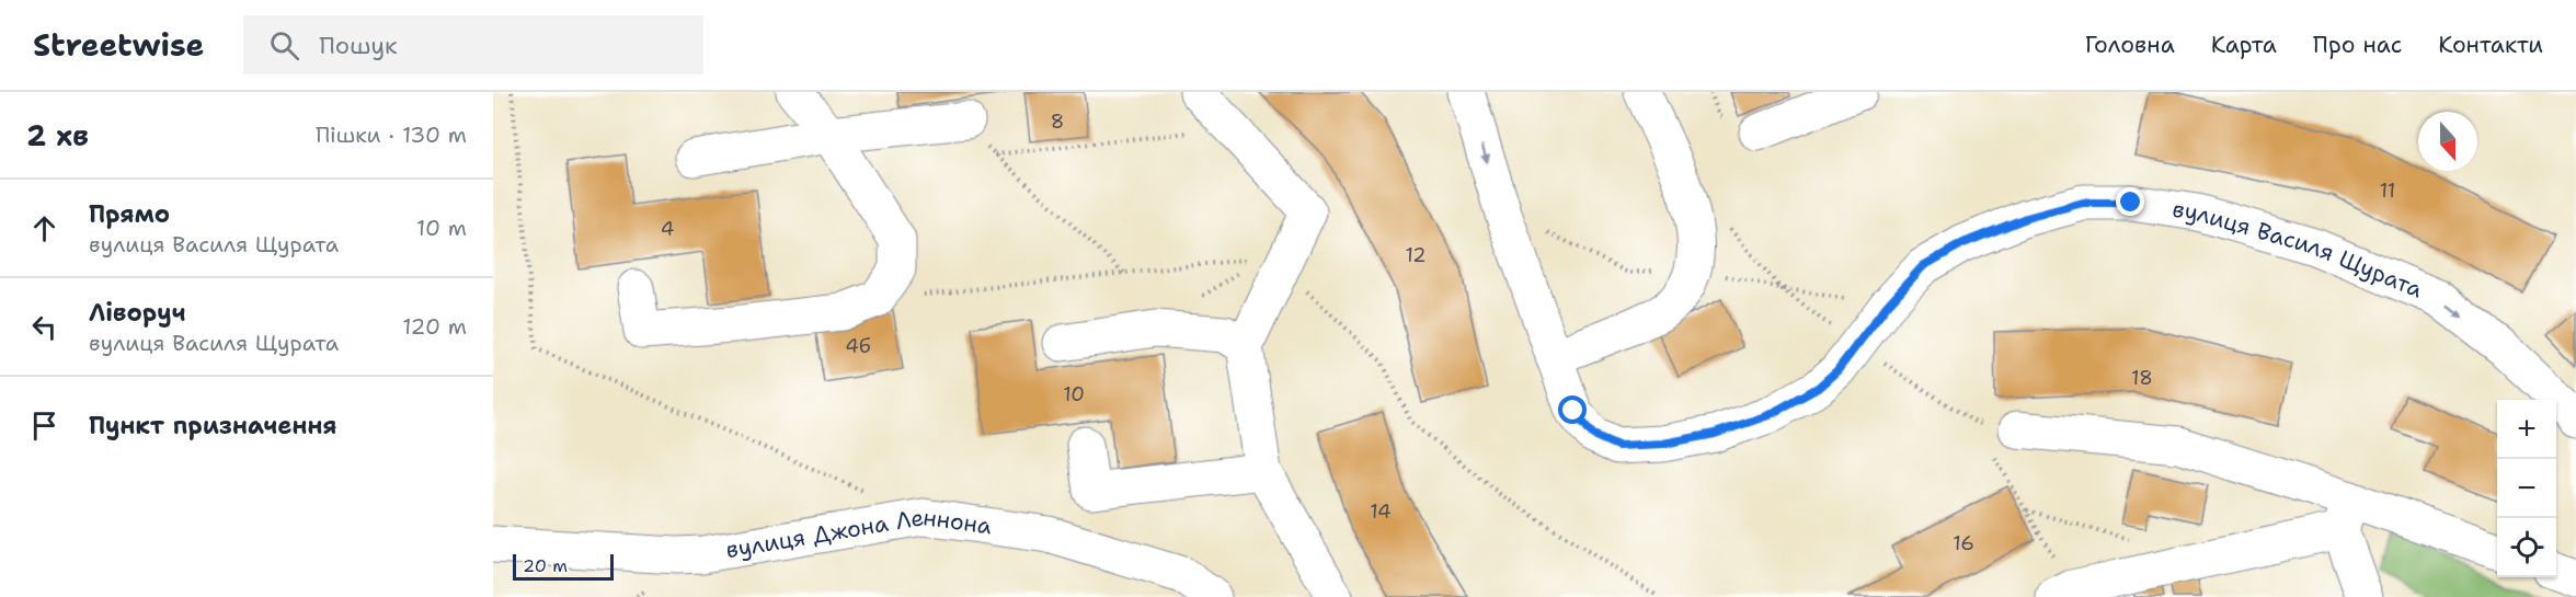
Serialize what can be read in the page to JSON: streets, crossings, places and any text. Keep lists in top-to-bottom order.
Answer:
{
  "streets": {
    "street": ["вулиця Василя Щурата", "вулиця Джона Леннона"]
  },
  "house_numbers": [
    "8",
    "11",
    "4",
    "12",
    "4б",
    "18",
    "10",
    "14",
    "16"
  ],
  "scale_bar": "20 m",
  "north": "bottom",
  "page": {
    "header": "Streetwise",
    "search": "Пошук",
    "nav": [
      "Головна",
      "Карта",
      "Про нас",
      "Контакти"
    ],
    "heading": ["2 хв", "Пішки · 130 m"],
    "list": [
      ["Прямо", "вулиця Василя Щурата", "10 m"],
      ["Ліворуч", "вулиця Василя Щурата", "120 m"],
      "Пункт призначення"
    ],
    "map_buttons": ["+", "−"],
    "scale": "20 m"
  }
}
